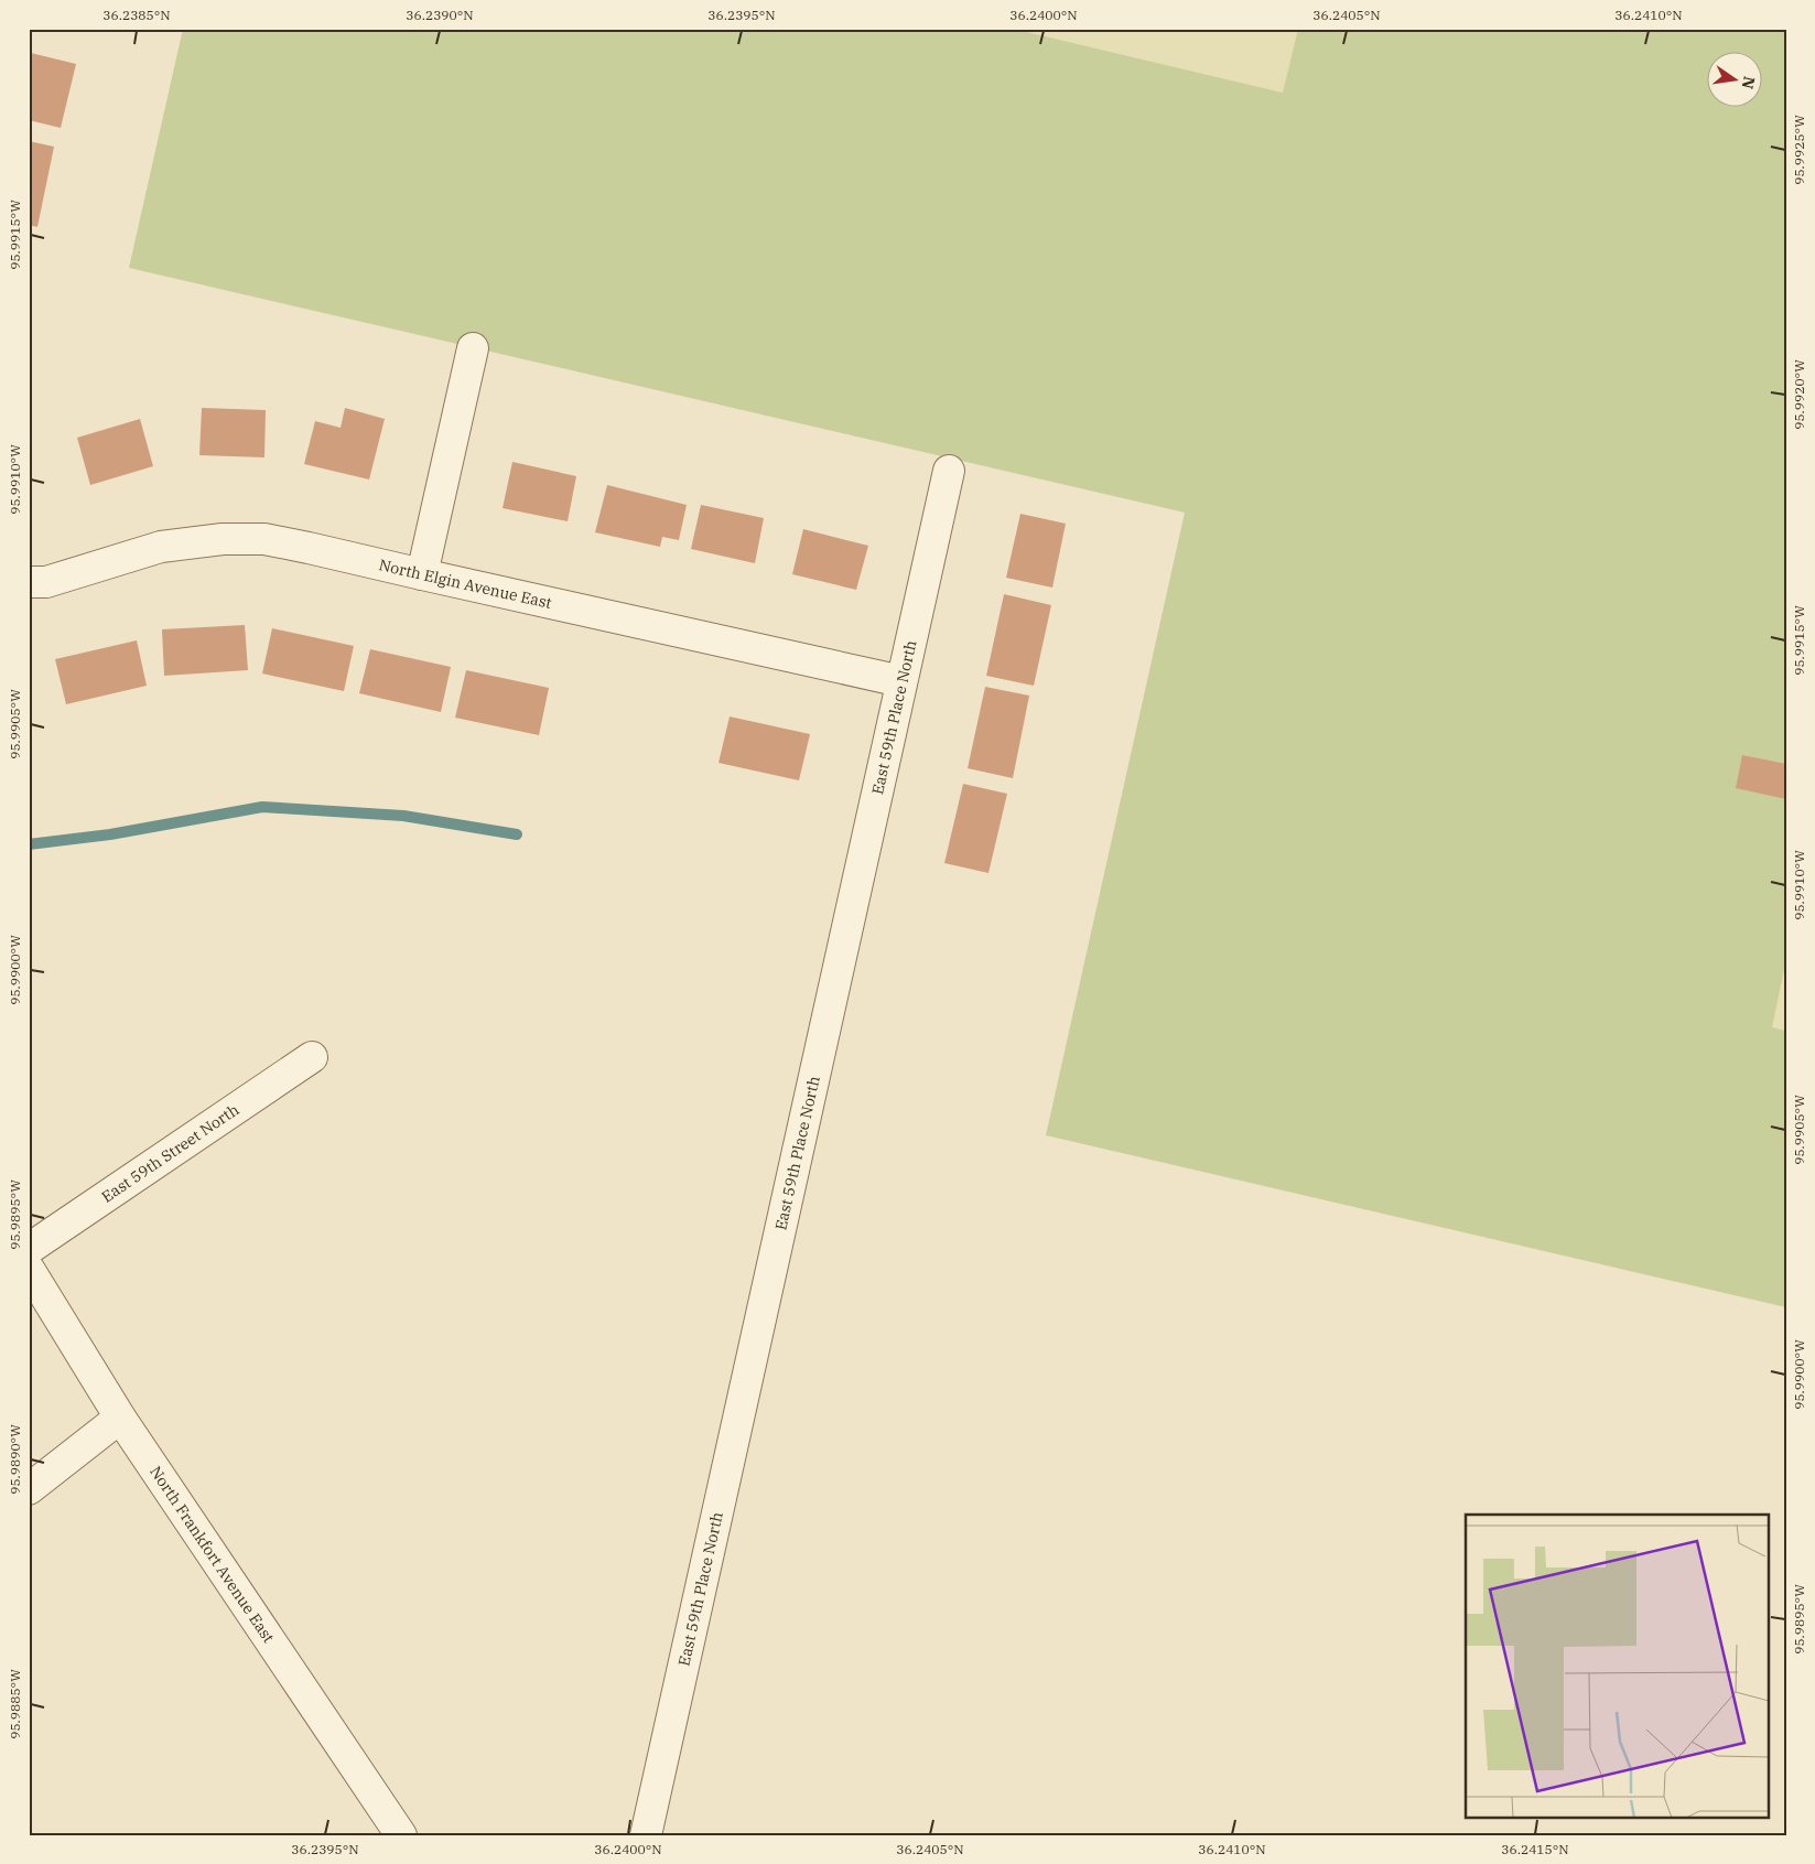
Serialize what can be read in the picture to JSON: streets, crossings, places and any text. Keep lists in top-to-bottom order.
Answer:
{
  "streets": {
    "street": [
      "North Elgin Avenue East",
      "East 59th Place North",
      "East 59th Street North",
      "North Frankfort Avenue East"
    ]
  },
  "crossings": [
    ["North Elgin Avenue East", "East 59th Place North"]
  ],
  "north": "right",
  "coordinates": [
    "36.2385°N",
    "36.2390°N",
    "36.2395°N",
    "36.2400°N",
    "36.2405°N",
    "36.2410°N",
    "95.9925°W",
    "95.9915°W",
    "95.9920°W",
    "95.9910°W",
    "95.9905°W",
    "95.9900°W",
    "95.9895°W",
    "95.9890°W",
    "95.9885°W",
    "36.2415°N"
  ]
}
